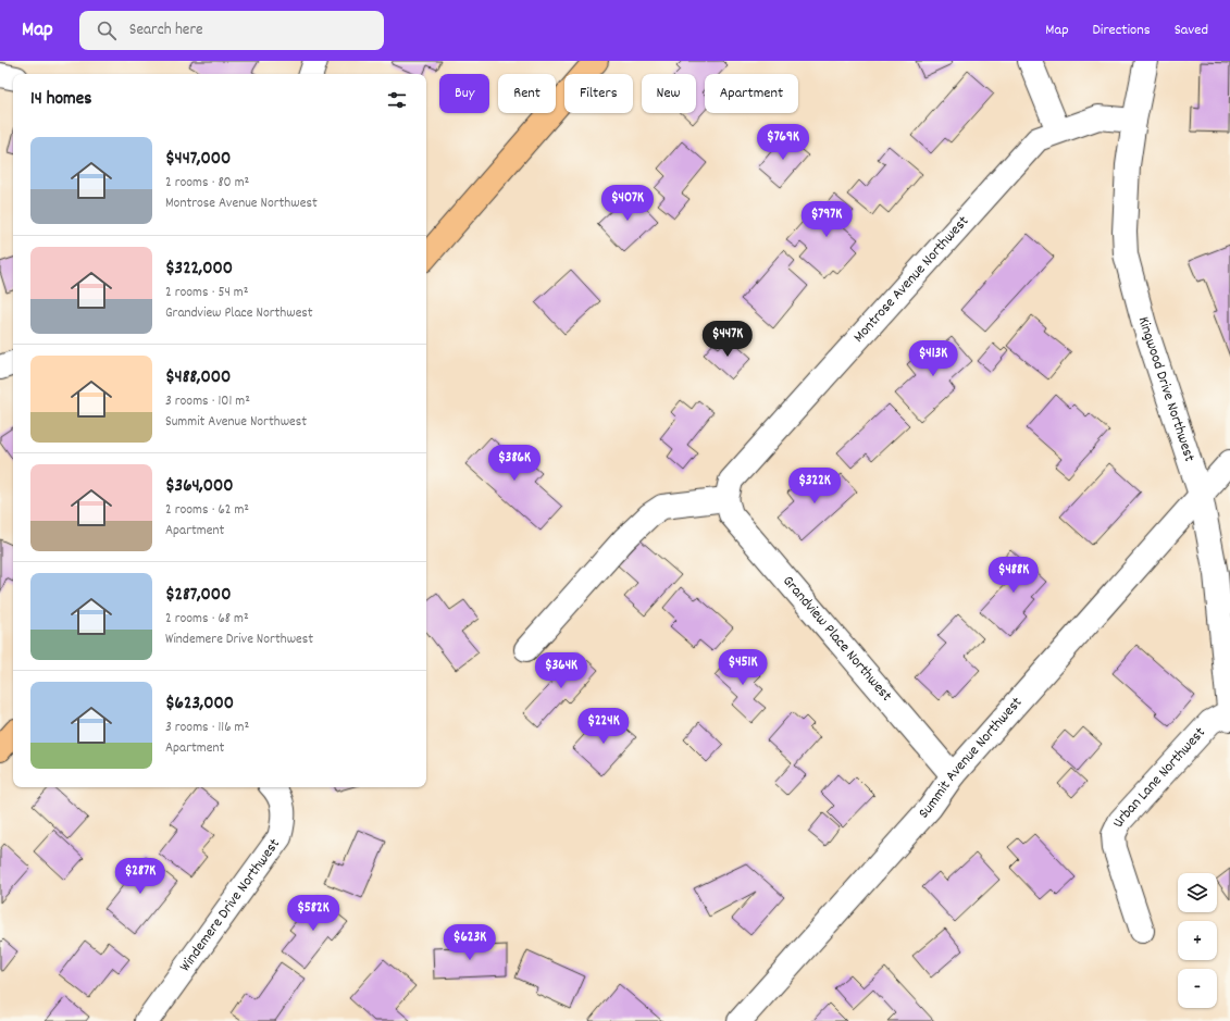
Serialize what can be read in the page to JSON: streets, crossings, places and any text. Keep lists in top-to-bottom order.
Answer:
{
  "streets": {
    "street": [
      "Montrose Avenue Northwest",
      "Kingwood Drive Northwest",
      "Grandview Place Northwest",
      "Summit Avenue Northwest",
      "Urban Lane Northwest",
      "Windemere Drive Northwest"
    ]
  },
  "crossings": [
    ["Montrose Avenue Northwest", "Kingwood Drive Northwest"],
    ["Montrose Avenue Northwest", "Grandview Place Northwest"],
    ["Kingwood Drive Northwest", "Summit Avenue Northwest"],
    ["Kingwood Drive Northwest", "Urban Lane Northwest"],
    ["Grandview Place Northwest", "Summit Avenue Northwest"]
  ],
  "page": {
    "header": "Map",
    "search": "Search here",
    "nav": ["Map", "Directions", "Saved"],
    "chip": [
      "Buy",
      "Rent",
      "Filters",
      "New",
      "Apartment"
    ],
    "heading": "14 homes",
    "price": [
      "$769K",
      "$407K",
      "$797K",
      "$447K",
      "$413K",
      "$386K",
      "$322K",
      "$488K",
      "$451K",
      "$364K",
      "$224K",
      "$287K",
      "$582K",
      "$623K"
    ],
    "list": [
      {
        "name": "$447,000",
        "note": "2 rooms · 80 m² · Montrose Avenue Northwest"
      },
      {
        "name": "$322,000",
        "note": "2 rooms · 54 m² · Grandview Place Northwest"
      },
      {
        "name": "$488,000",
        "note": "3 rooms · 101 m² · Summit Avenue Northwest"
      },
      {
        "name": "$364,000",
        "note": "2 rooms · 62 m² · Apartment"
      },
      {
        "name": "$287,000",
        "note": "2 rooms · 68 m² · Windemere Drive Northwest"
      },
      {
        "name": "$623,000",
        "note": "3 rooms · 116 m² · Apartment"
      }
    ],
    "map_buttons": ["+", "−"]
  }
}
